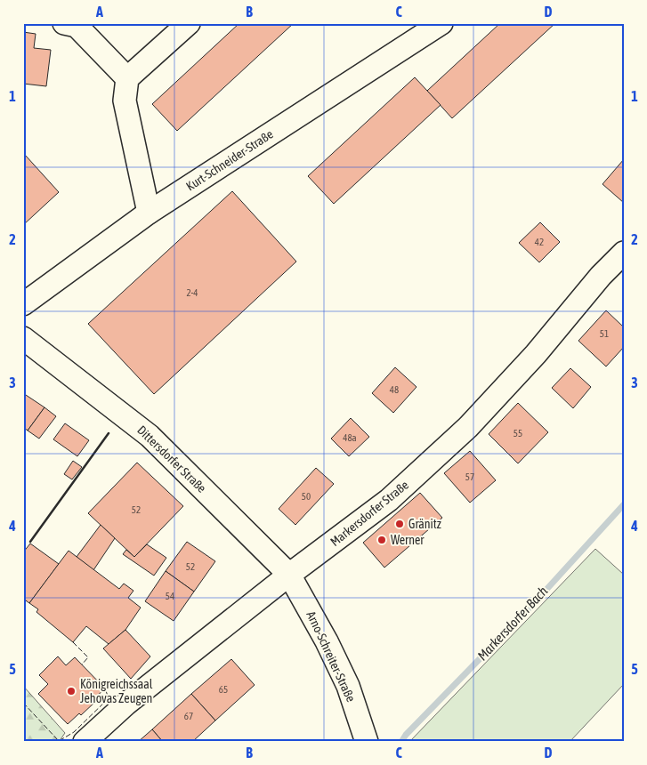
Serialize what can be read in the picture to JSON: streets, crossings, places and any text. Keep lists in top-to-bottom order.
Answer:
{
  "streets": {
    "street": [
      "Kurt-Schneider-Straße",
      "Dittersdorfer Straße",
      "Markersdorfer Straße",
      "Arno-Schreiter-Straße"
    ]
  },
  "crossings": [
    ["Dittersdorfer Straße", "Markersdorfer Straße"],
    ["Dittersdorfer Straße", "Arno-Schreiter-Straße"],
    ["Markersdorfer Straße", "Arno-Schreiter-Straße"]
  ],
  "water": ["Markersdorfer Bach"],
  "places": ["Gränitz", "Werner", "Königreichssaal Jehovas Zeugen"],
  "house_numbers": [
    "42",
    "2-4",
    "51",
    "48",
    "55",
    "48a",
    "57",
    "50",
    "52",
    "52",
    "54",
    "65",
    "67"
  ],
  "grid": {
    "columns": [
      "A",
      "B",
      "C",
      "D"
    ],
    "rows": [
      "1",
      "2",
      "3",
      "4",
      "5"
    ]
  }
}
